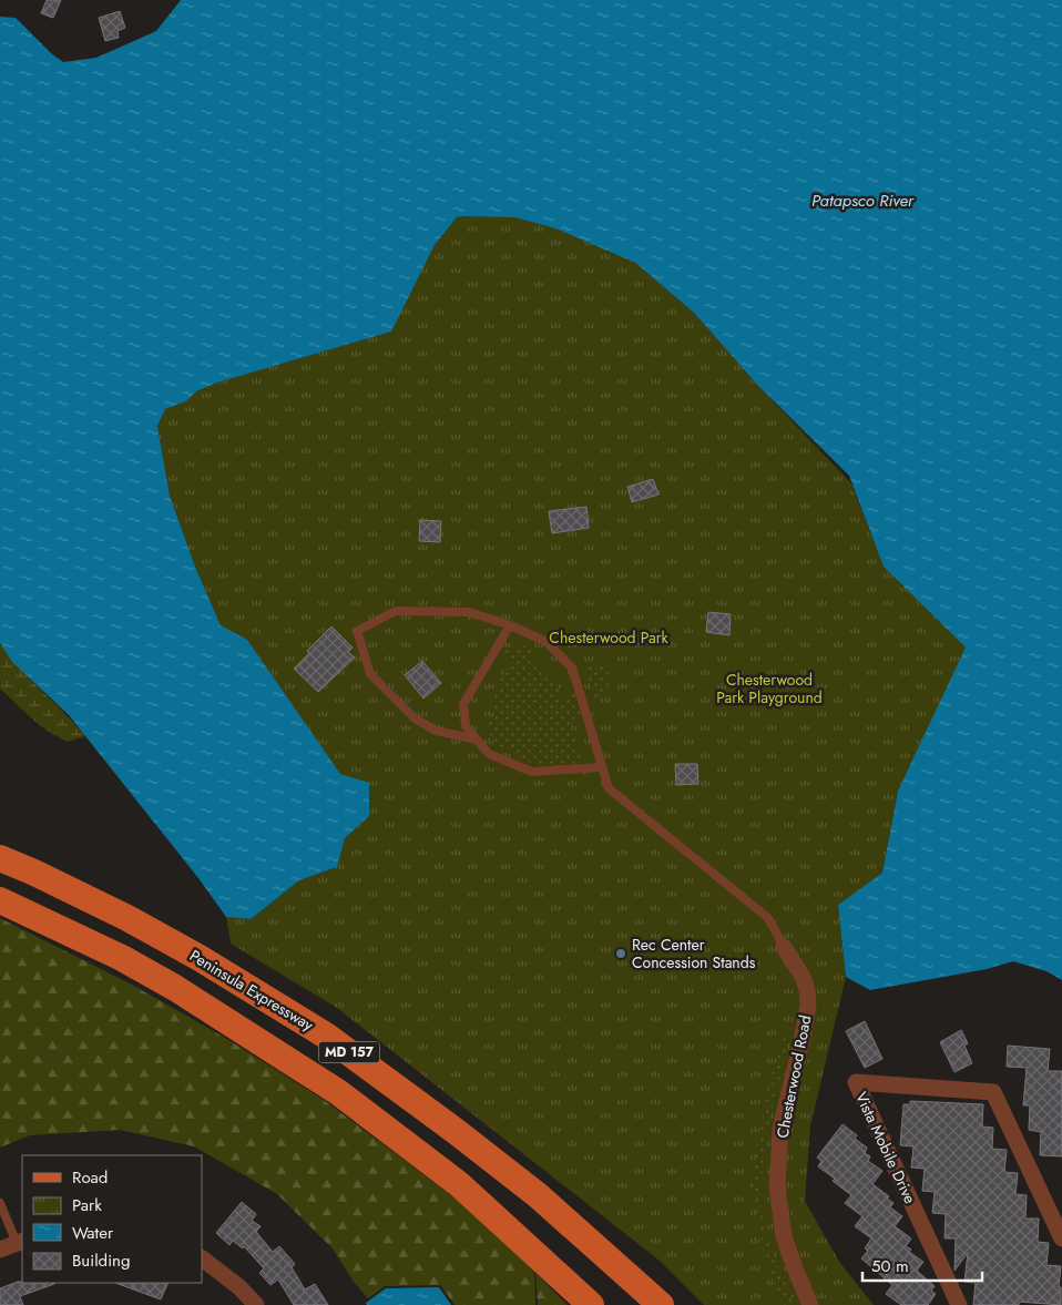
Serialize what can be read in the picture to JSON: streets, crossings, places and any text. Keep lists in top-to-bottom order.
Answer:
{
  "streets": {
    "main road": ["Peninsula Expressway", "MD 157"],
    "street": ["Chesterwood Road", "Vista Mobile Drive"]
  },
  "water": ["Patapsco River"],
  "parks": ["Chesterwood Park", "Chesterwood Park Playground"],
  "places": ["Rec Center Concession Stands"],
  "legend": [
    "Road",
    "Park",
    "Water",
    "Building"
  ],
  "scale_bar": "50 m"
}
